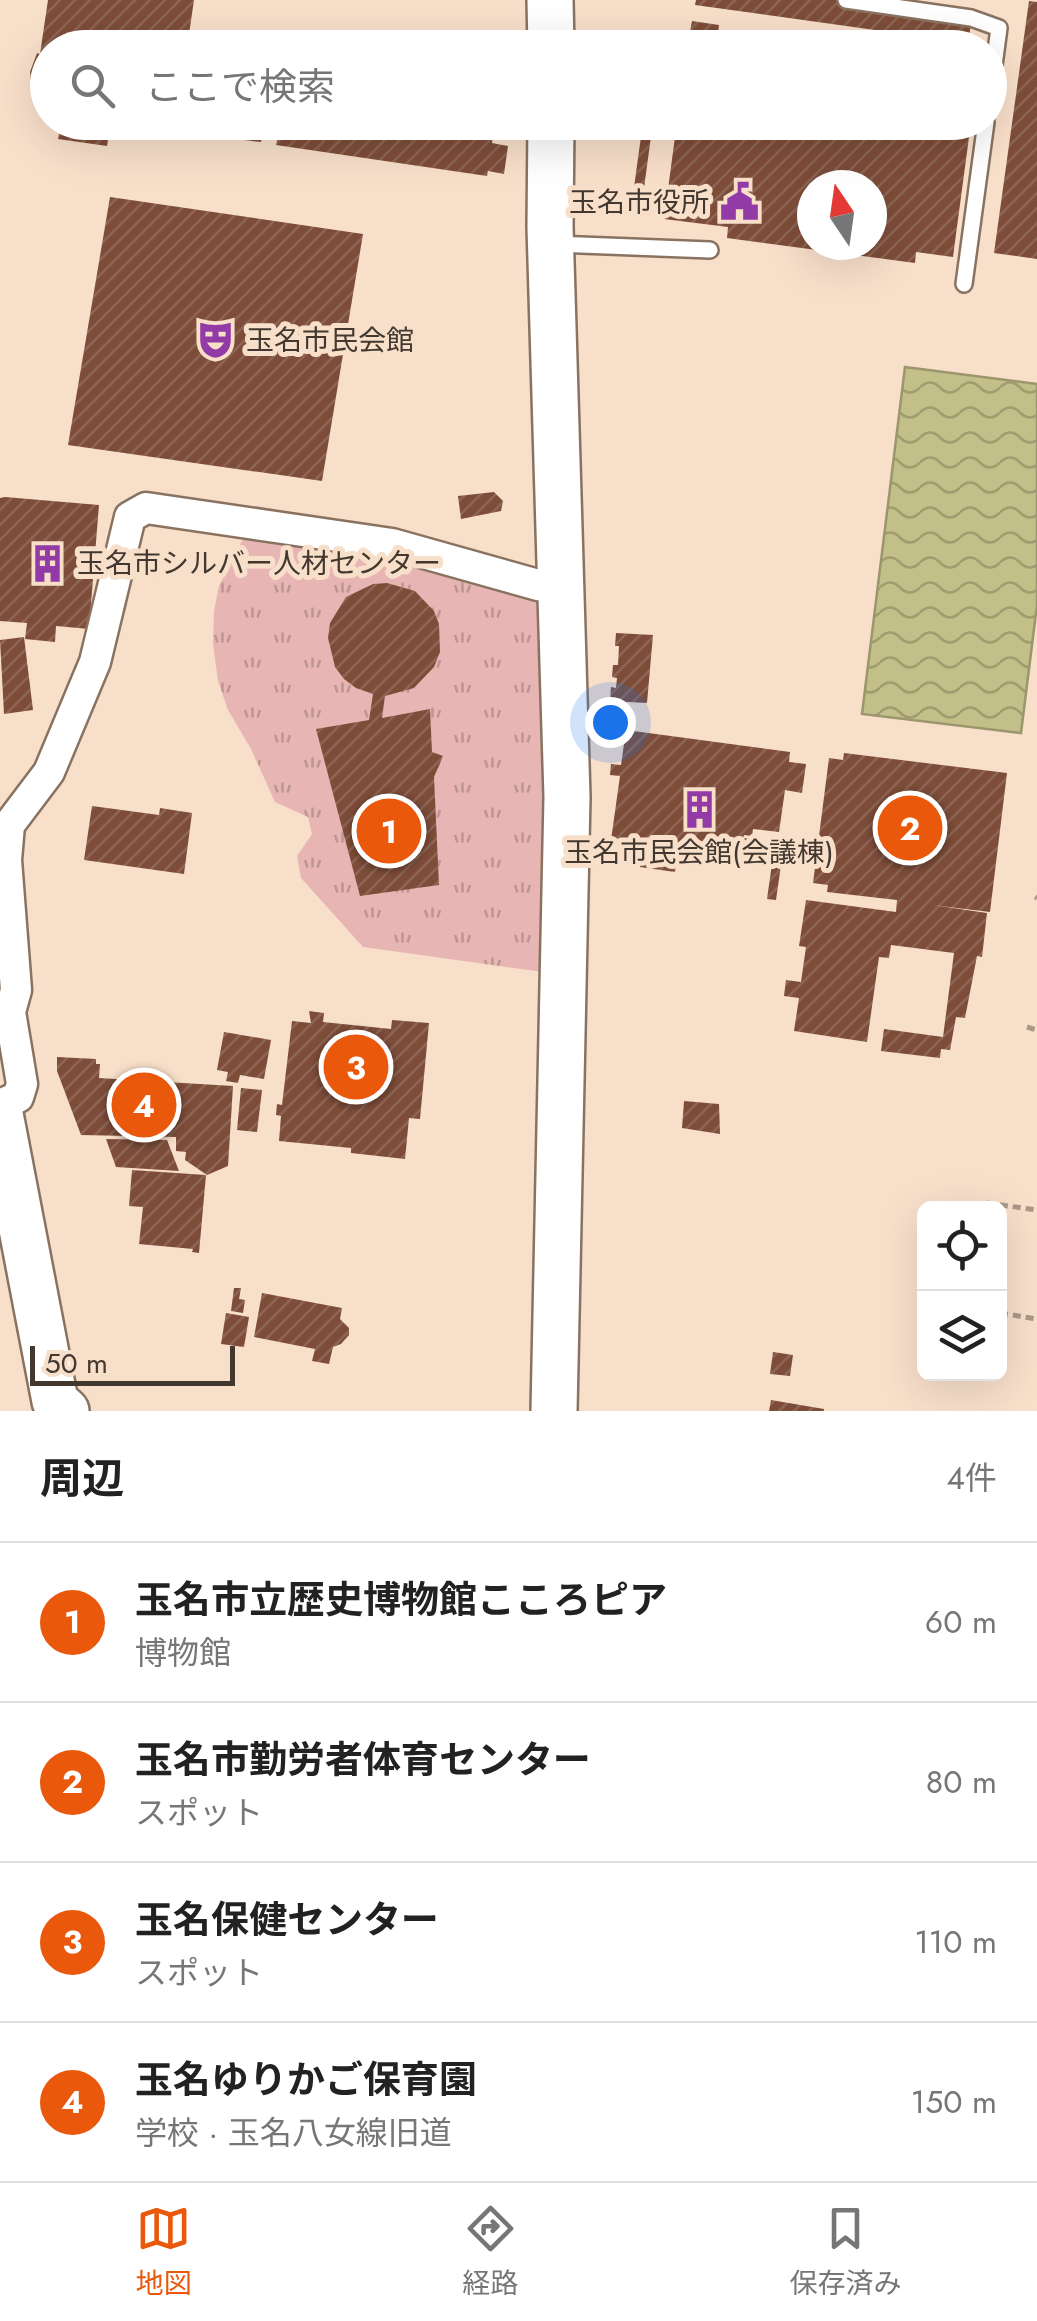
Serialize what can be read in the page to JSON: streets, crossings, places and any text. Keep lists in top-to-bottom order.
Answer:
{
  "places": {
    "public building": ["玉名市役所"],
    "theatre": ["玉名市民会館"],
    "building": ["玉名市シルバー人材センター", "玉名市民会館(会議棟)"]
  },
  "scale_bar": "50 m",
  "north": "top",
  "page": {
    "search": "ここで検索",
    "pins": [
      "2",
      "1",
      "3",
      "4"
    ],
    "scale": "50 m",
    "heading": ["周辺", "4件"],
    "list": [
      {
        "mark": "1",
        "name": "玉名市立歴史博物館こころピア",
        "note": "博物館",
        "value": "60 m"
      },
      {
        "mark": "2",
        "name": "玉名市勤労者体育センター",
        "note": "スポット",
        "value": "80 m"
      },
      {
        "mark": "3",
        "name": "玉名保健センター",
        "note": "スポット",
        "value": "110 m"
      },
      {
        "mark": "4",
        "name": "玉名ゆりかご保育園",
        "note": "学校 · 玉名八女線旧道",
        "value": "150 m"
      }
    ],
    "nav": ["地図", "経路", "保存済み"]
  }
}
